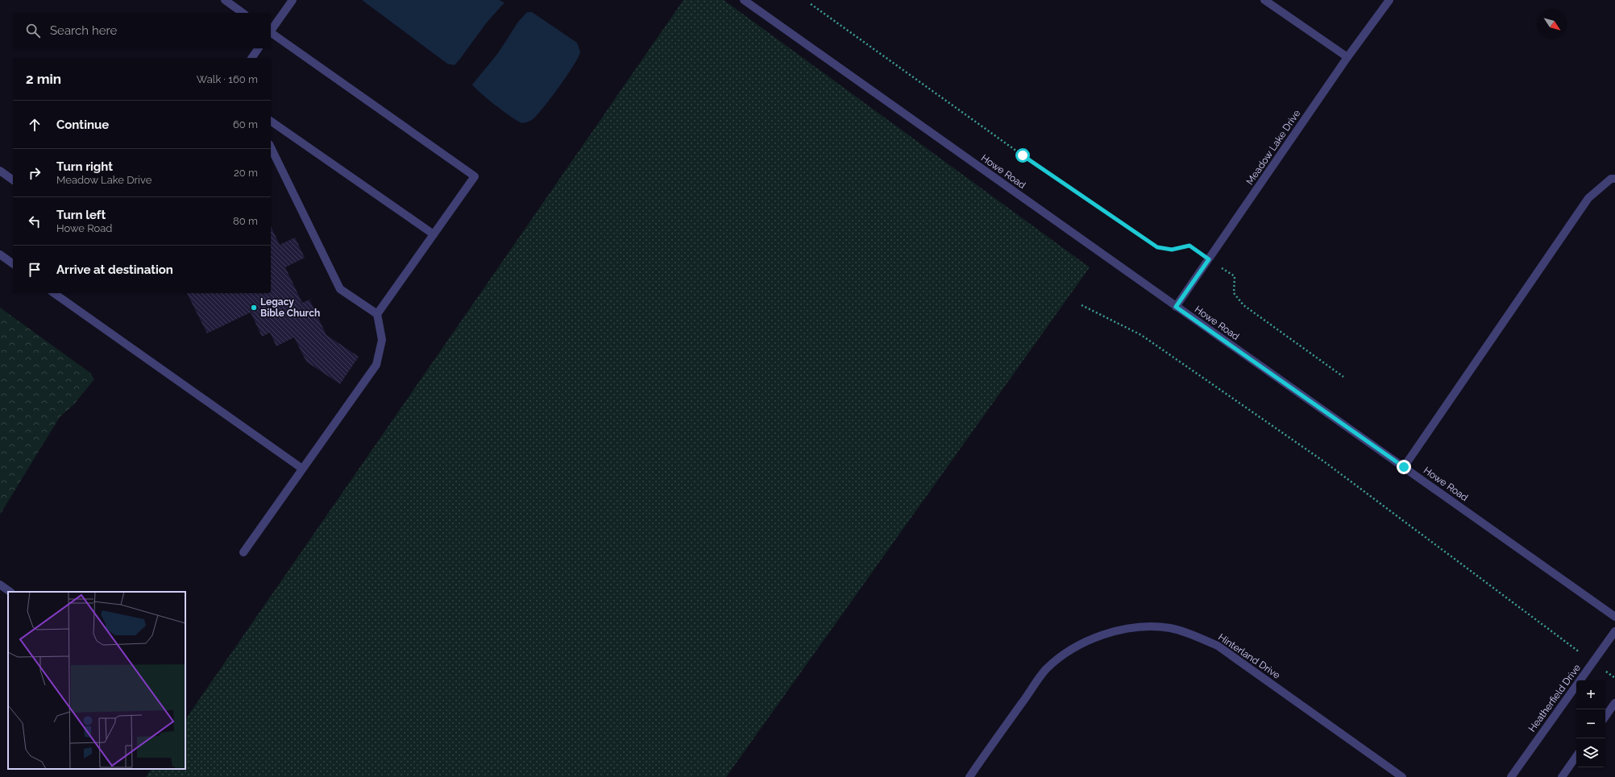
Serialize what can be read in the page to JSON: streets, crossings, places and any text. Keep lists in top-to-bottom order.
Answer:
{
  "streets": {
    "street": [
      "Meadow Lake Drive",
      "Howe Road",
      "Hinterland Drive",
      "Heatherfield Drive"
    ]
  },
  "crossings": [
    ["Meadow Lake Drive", "Howe Road"]
  ],
  "places": ["Legacy Bible Church"],
  "north": "bottom right",
  "page": {
    "search": "Search here",
    "heading": ["2 min", "Walk · 160 m"],
    "list": [
      ["Continue", "60 m"],
      ["Turn right", "Meadow Lake Drive", "20 m"],
      ["Turn left", "Howe Road", "80 m"],
      "Arrive at destination"
    ],
    "map_buttons": ["+", "−"]
  }
}
